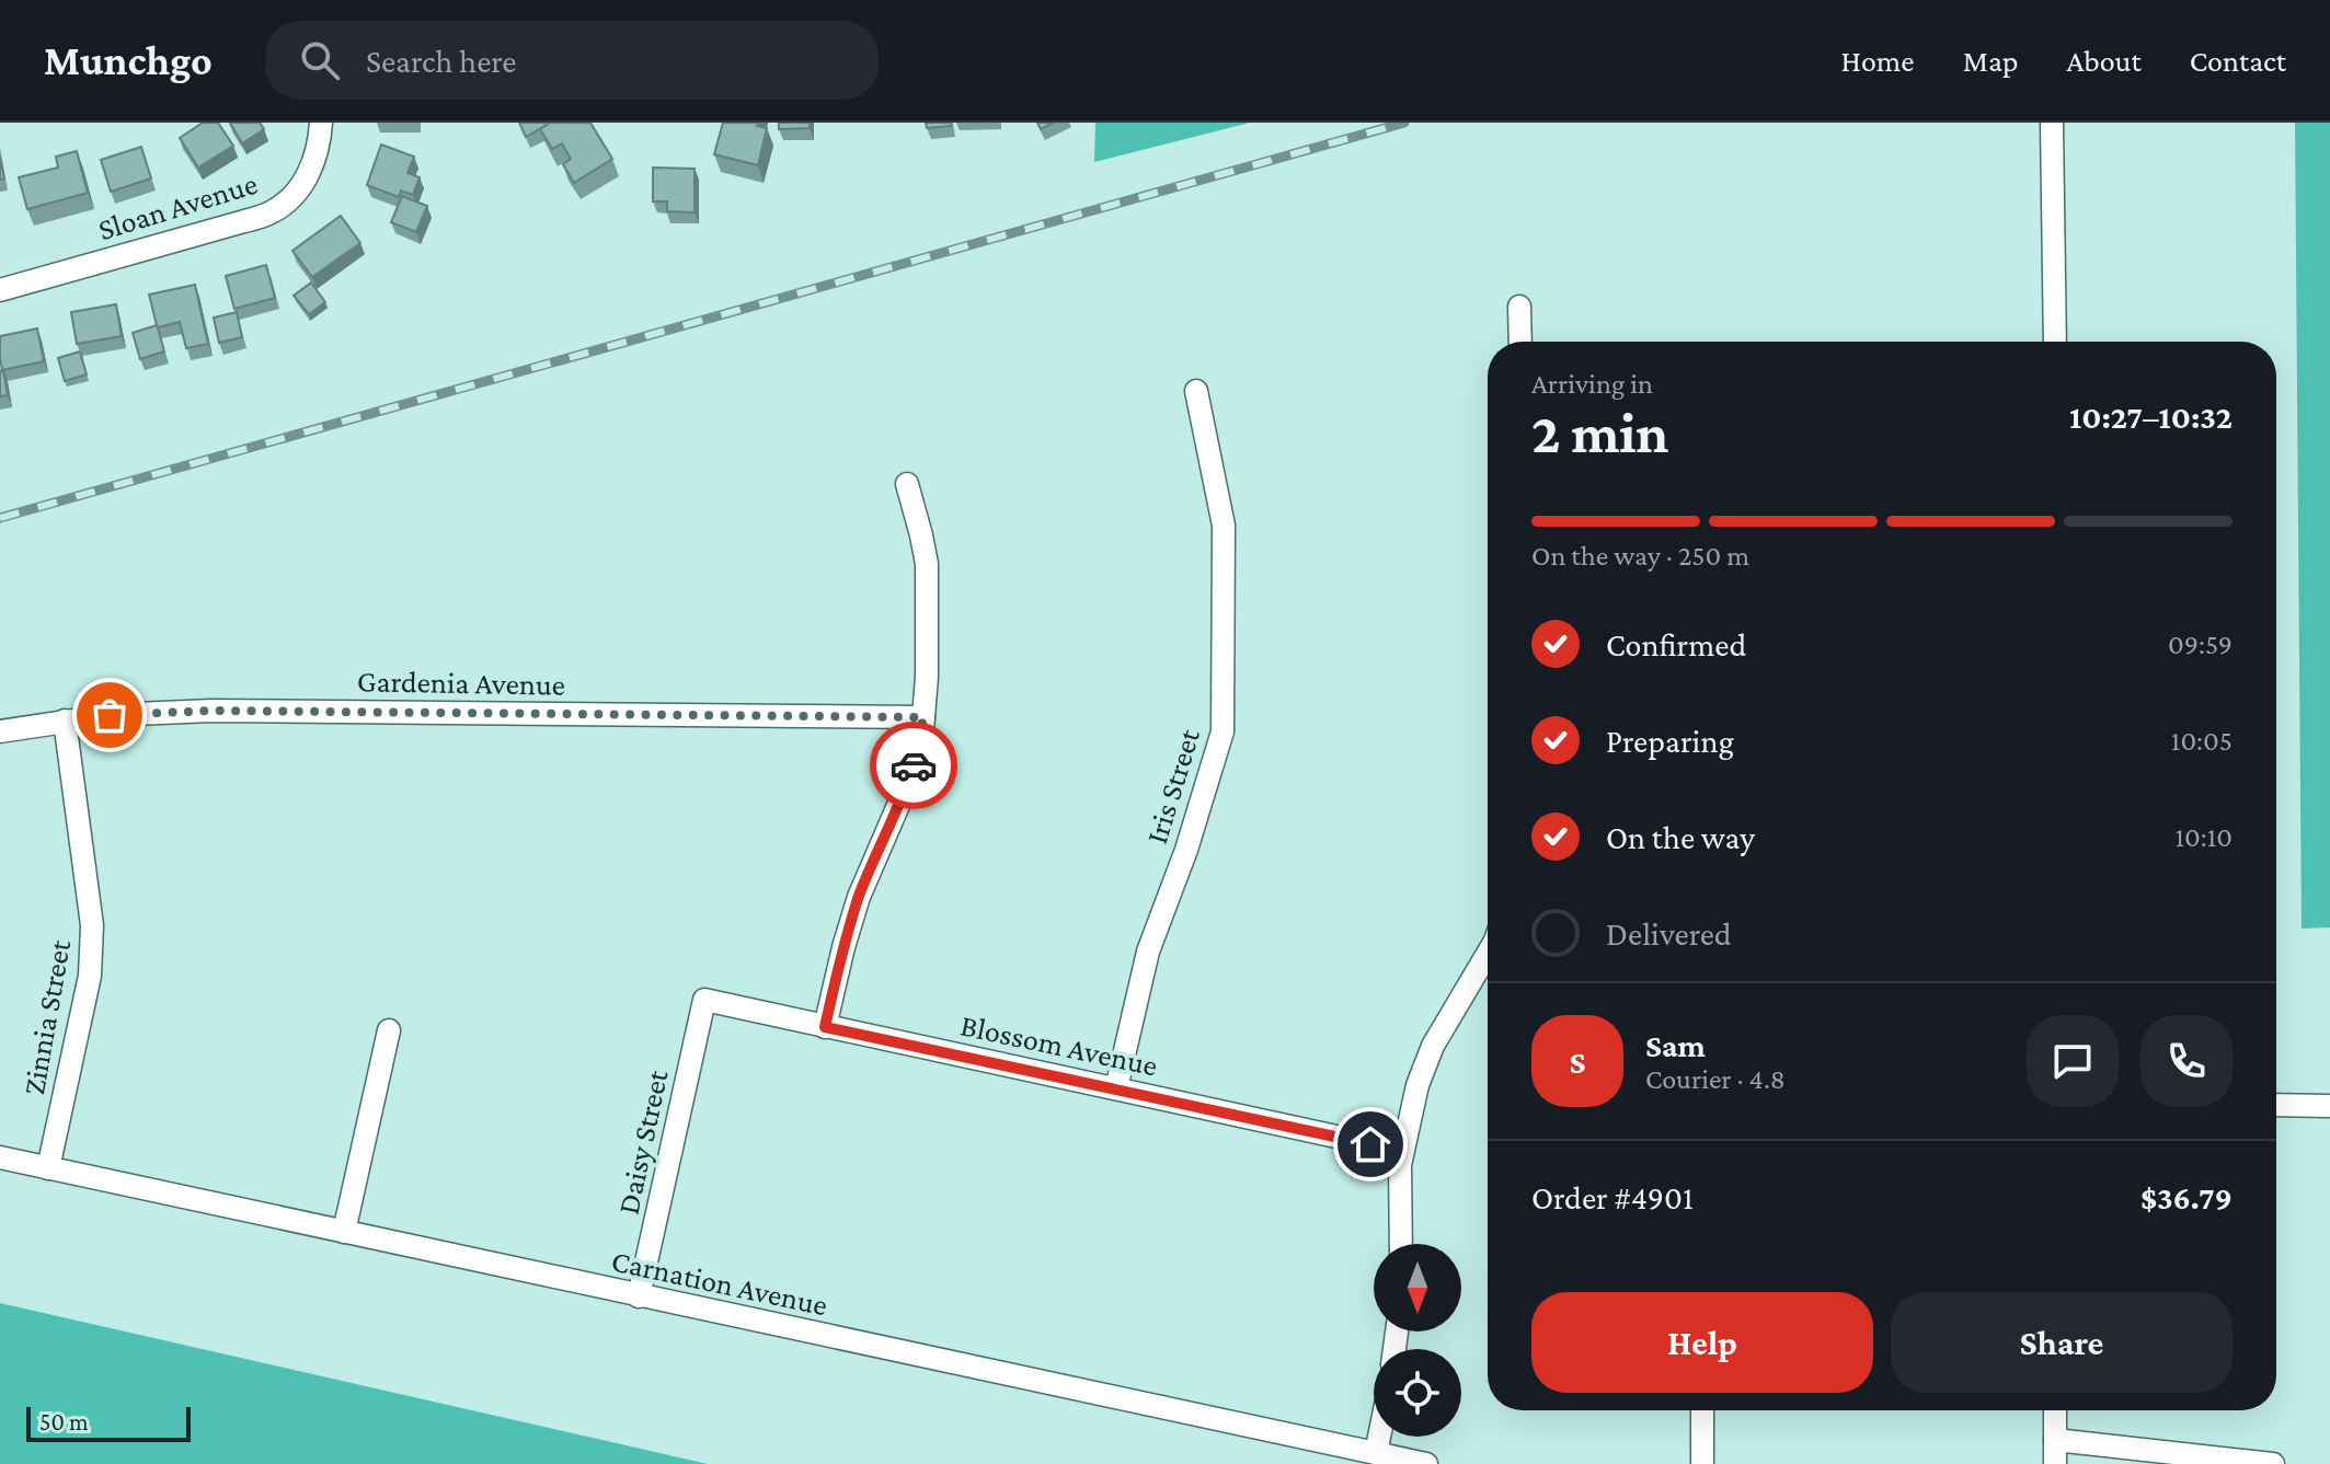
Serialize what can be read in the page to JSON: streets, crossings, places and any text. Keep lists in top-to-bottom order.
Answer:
{
  "streets": {
    "street": [
      "Sloan Avenue",
      "Gardenia Avenue",
      "Iris Street",
      "Zinnia Street",
      "Blossom Avenue",
      "Daisy Street",
      "Carnation Avenue"
    ]
  },
  "crossings": [
    ["Gardenia Avenue", "Zinnia Street"],
    ["Iris Street", "Blossom Avenue"],
    ["Zinnia Street", "Carnation Avenue"],
    ["Blossom Avenue", "Daisy Street"],
    ["Daisy Street", "Carnation Avenue"]
  ],
  "scale_bar": "50 m",
  "north": "bottom",
  "page": {
    "header": "Munchgo",
    "search": "Search here",
    "nav": [
      "Home",
      "Map",
      "About",
      "Contact"
    ],
    "heading": ["2 min", "Arriving in", "10:27–10:32"],
    "panel": [
      "Sam",
      "Courier · 4.8",
      "Order #4901",
      "$36.79"
    ],
    "bar": "On the way · 250 m",
    "list": [
      ["Confirmed", "09:59"],
      ["Preparing", "10:05"],
      ["On the way", "10:10"],
      "Delivered"
    ],
    "round": "S",
    "buttons": ["Help", "Share"],
    "scale": "50 m"
  }
}
